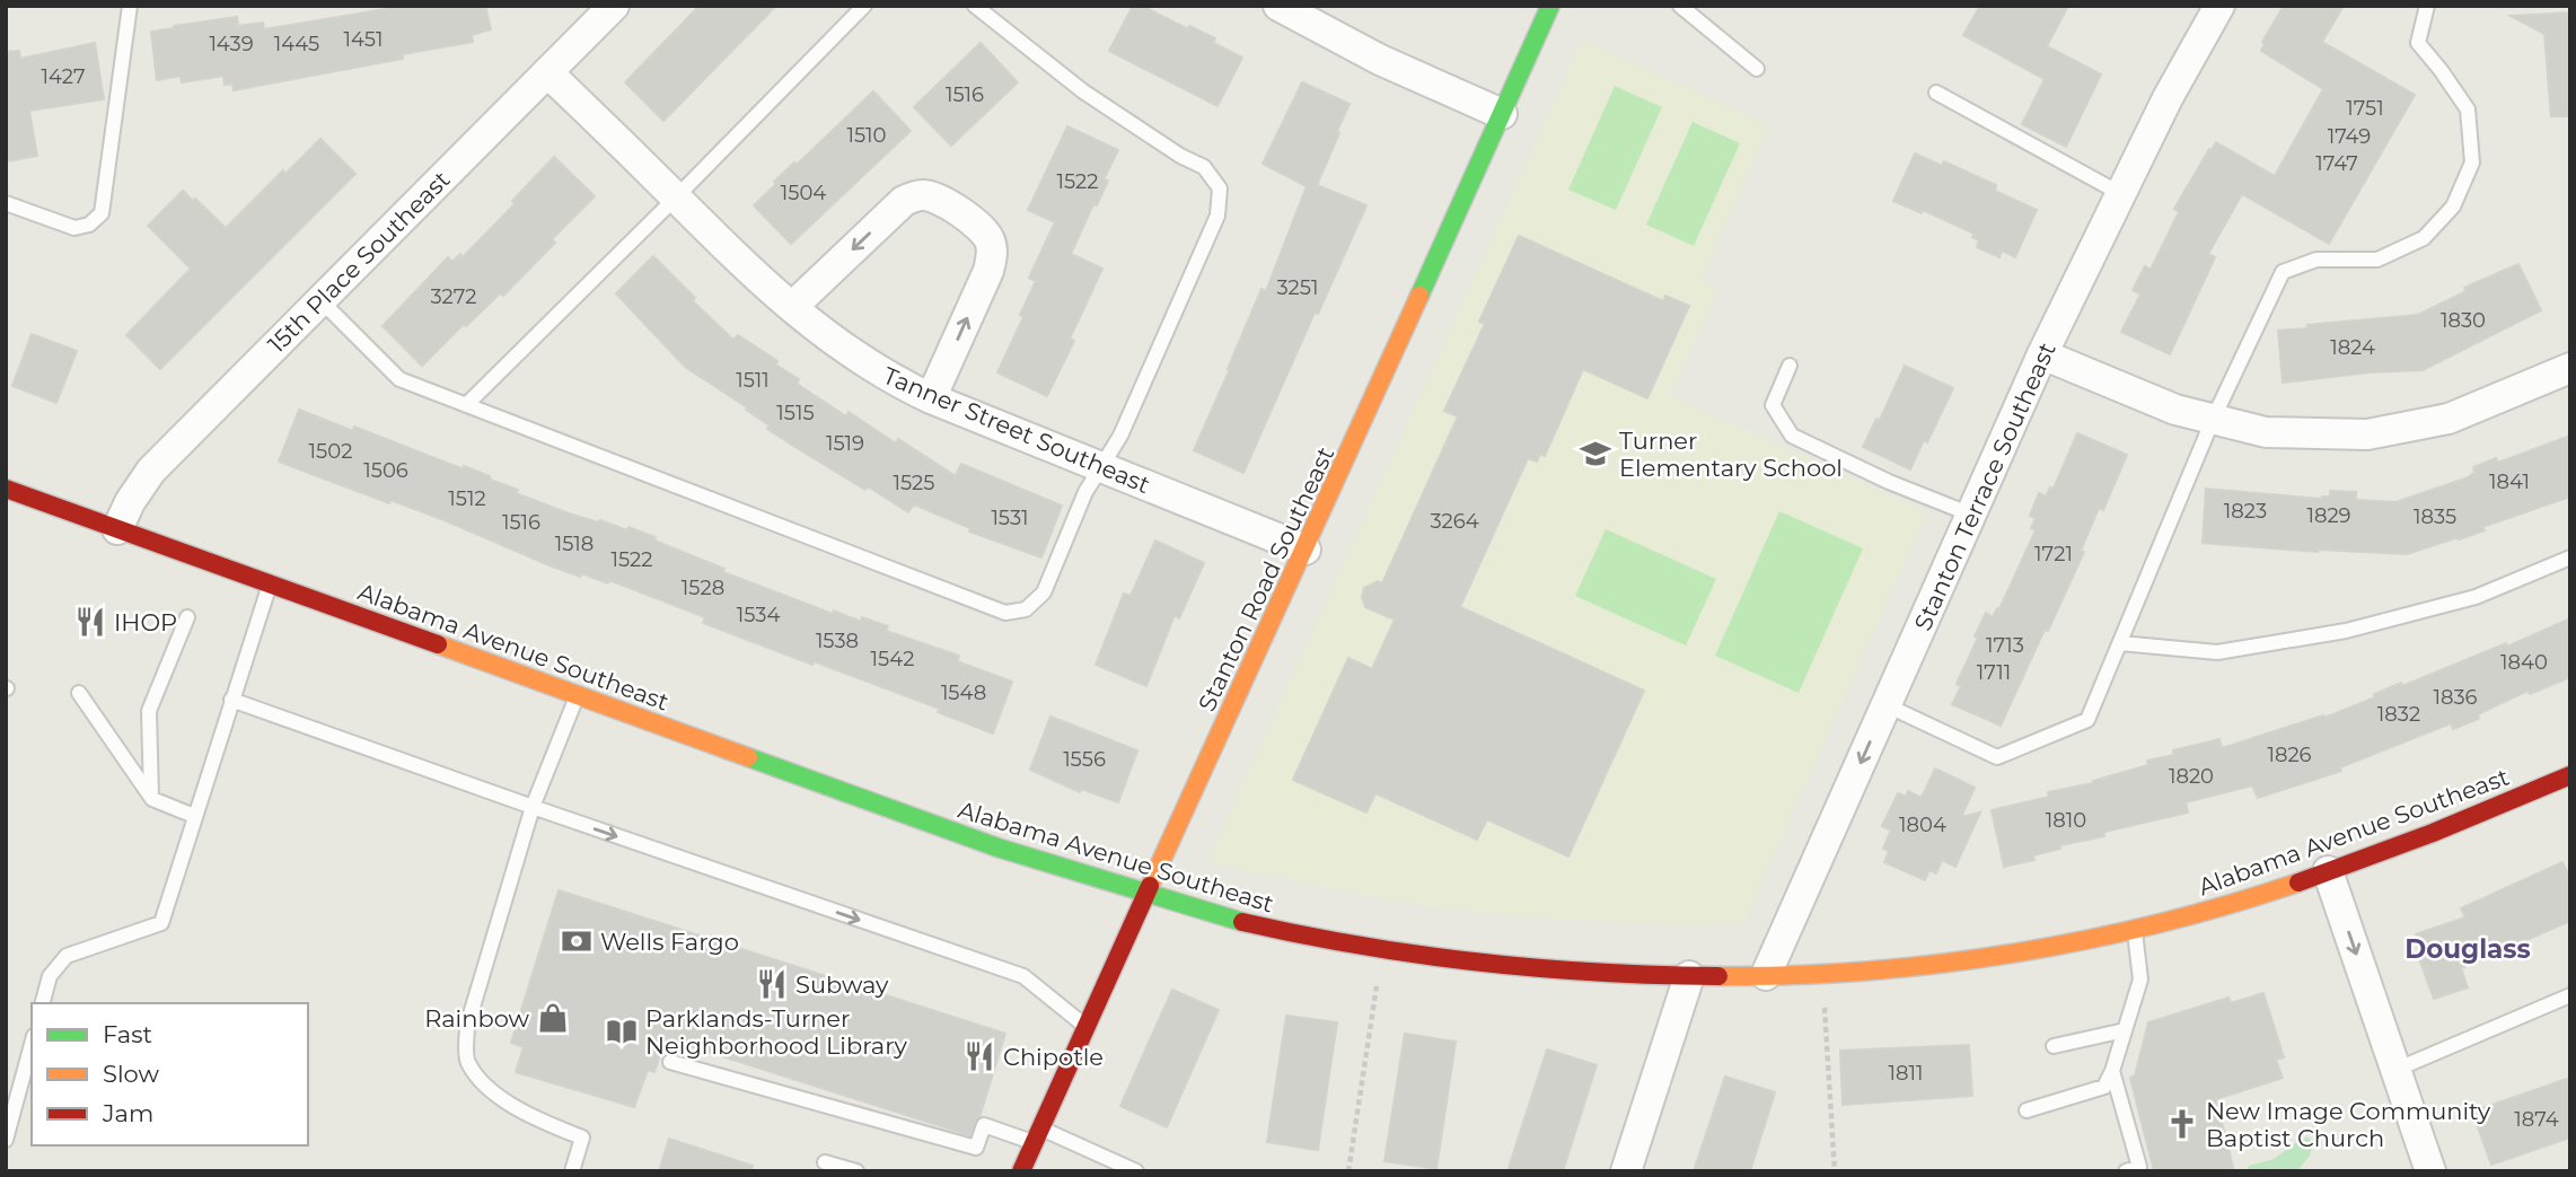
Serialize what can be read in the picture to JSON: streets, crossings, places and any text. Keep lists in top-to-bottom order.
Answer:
{
  "streets": {
    "main road": ["Stanton Road Southeast", "Alabama Avenue Southeast"],
    "street": ["15th Place Southeast", "Tanner Street Southeast", "Stanton Terrace Southeast"]
  },
  "crossings": [
    ["15th Place Southeast", "Tanner Street Southeast"],
    ["15th Place Southeast", "Alabama Avenue Southeast"],
    ["Tanner Street Southeast", "Stanton Road Southeast"],
    ["Stanton Terrace Southeast", "Alabama Avenue Southeast"],
    ["Stanton Road Southeast", "Alabama Avenue Southeast"]
  ],
  "districts": ["Douglass"],
  "places": {
    "school or university": ["Turner Elementary School"],
    "restaurant": ["IHOP", "Subway", "Chipotle"],
    "bank": ["Wells Fargo"],
    "shop": ["Rainbow"],
    "library": ["Parklands-Turner Neighborhood Library"],
    "church": ["New Image Community Baptist Church"]
  },
  "house_numbers": [
    "1451",
    "1439",
    "1445",
    "1427",
    "1516",
    "1751",
    "1510",
    "1749",
    "1747",
    "1522",
    "1504",
    "3251",
    "3272",
    "1830",
    "1824",
    "1511",
    "1515",
    "1519",
    "1502",
    "1506",
    "1841",
    "1525",
    "1512",
    "1823",
    "1829",
    "1835",
    "1531",
    "3264",
    "1516",
    "1518",
    "1721",
    "1522",
    "1528",
    "1534",
    "1538",
    "1713",
    "1542",
    "1840",
    "1711",
    "1548",
    "1836",
    "1832",
    "1826",
    "1556",
    "1820",
    "1810",
    "1804",
    "1811",
    "1874"
  ],
  "legend": ["Fast", "Slow", "Jam"]
}
